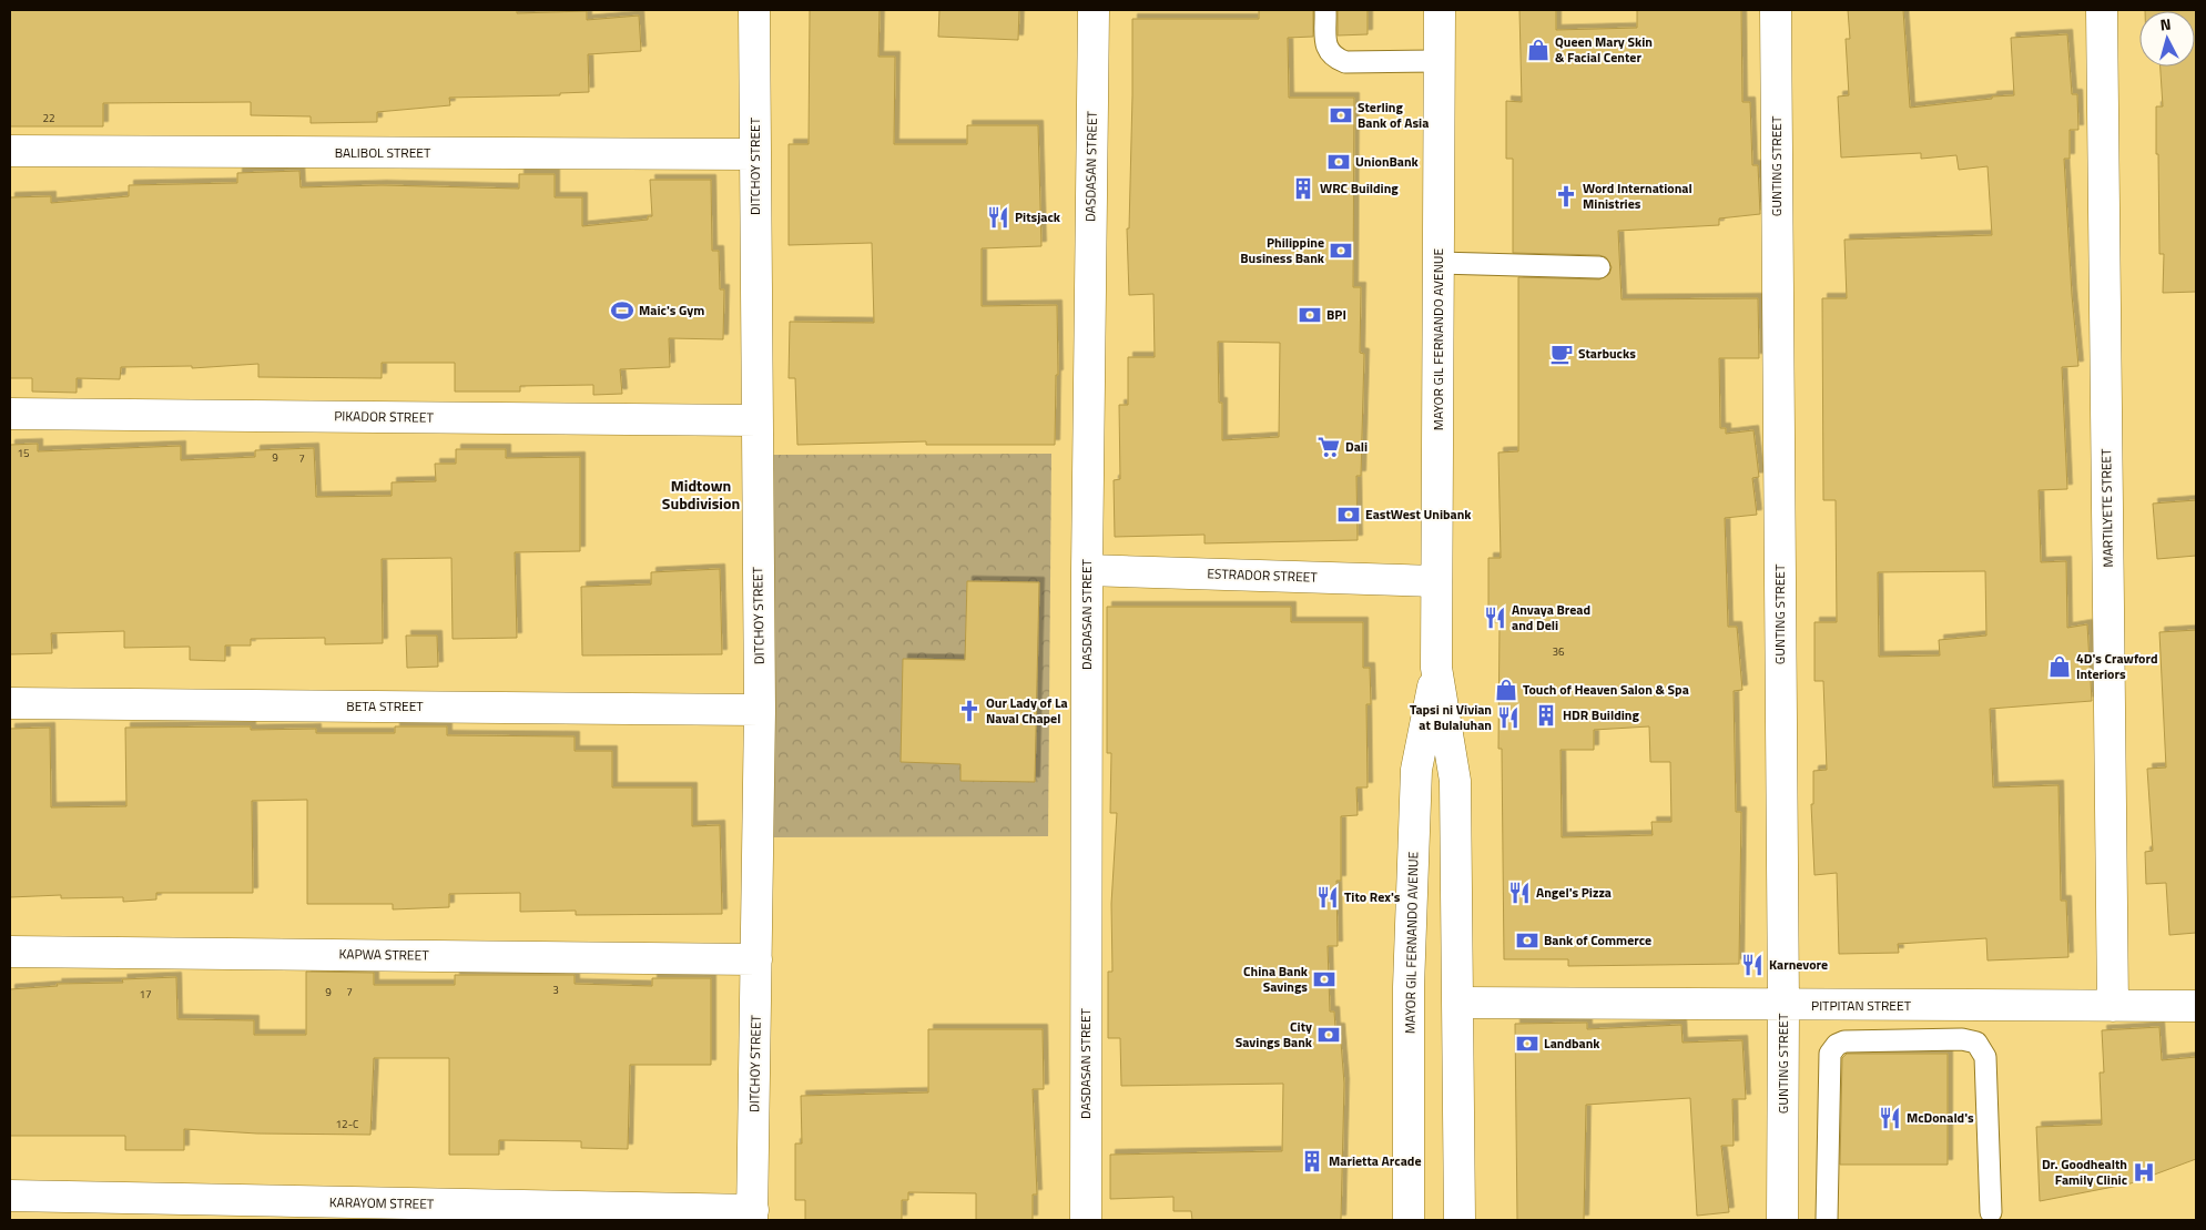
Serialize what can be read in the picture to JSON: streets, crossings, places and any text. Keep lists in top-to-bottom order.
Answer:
{
  "streets": {
    "street": [
      "BALIBOL STREET",
      "DITCHOY STREET",
      "DASDASAN STREET",
      "GUNTING STREET",
      "MAYOR GIL FERNANDO AVENUE",
      "PIKADOR STREET",
      "MARTILYETE STREET",
      "ESTRADOR STREET",
      "BETA STREET",
      "KAPWA STREET",
      "PITPITAN STREET",
      "KARAYOM STREET"
    ]
  },
  "crossings": [
    ["BALIBOL STREET", "DITCHOY STREET"],
    ["DITCHOY STREET", "PIKADOR STREET"],
    ["DITCHOY STREET", "BETA STREET"],
    ["DITCHOY STREET", "KAPWA STREET"],
    ["DITCHOY STREET", "KARAYOM STREET"],
    ["DASDASAN STREET", "ESTRADOR STREET"],
    ["GUNTING STREET", "PITPITAN STREET"],
    ["MAYOR GIL FERNANDO AVENUE", "ESTRADOR STREET"],
    ["MAYOR GIL FERNANDO AVENUE", "PITPITAN STREET"],
    ["MARTILYETE STREET", "PITPITAN STREET"]
  ],
  "districts": ["Midtown Subdivision"],
  "places": {
    "shop": ["Queen Mary Skin & Facial Center", "4D's Crawford Interiors", "Touch of Heaven Salon & Spa"],
    "bank": [
      "Sterling Bank of Asia",
      "UnionBank",
      "Philippine Business Bank",
      "BPI",
      "EastWest Unibank",
      "Bank of Commerce",
      "China Bank Savings",
      "City Savings Bank",
      "Landbank"
    ],
    "building": ["WRC Building", "HDR Building", "Marietta Arcade"],
    "church": ["Word International Ministries", "Our Lady of La Naval Chapel"],
    "restaurant": [
      "Pitsjack",
      "Anvaya Bread and Deli",
      "Tapsi ni Vivian at Bulaluhan",
      "Angel's Pizza",
      "Tito Rex's",
      "Karnevore",
      "McDonald's"
    ],
    "sports": ["Maic's Gym"],
    "cafe": ["Starbucks"],
    "supermarket": ["Dali"],
    "hospital": ["Dr. Goodhealth Family Clinic"]
  },
  "house_numbers": [
    "22",
    "15",
    "9",
    "7",
    "36",
    "3",
    "9",
    "7",
    "17",
    "12-C"
  ],
  "north": "top"
}
